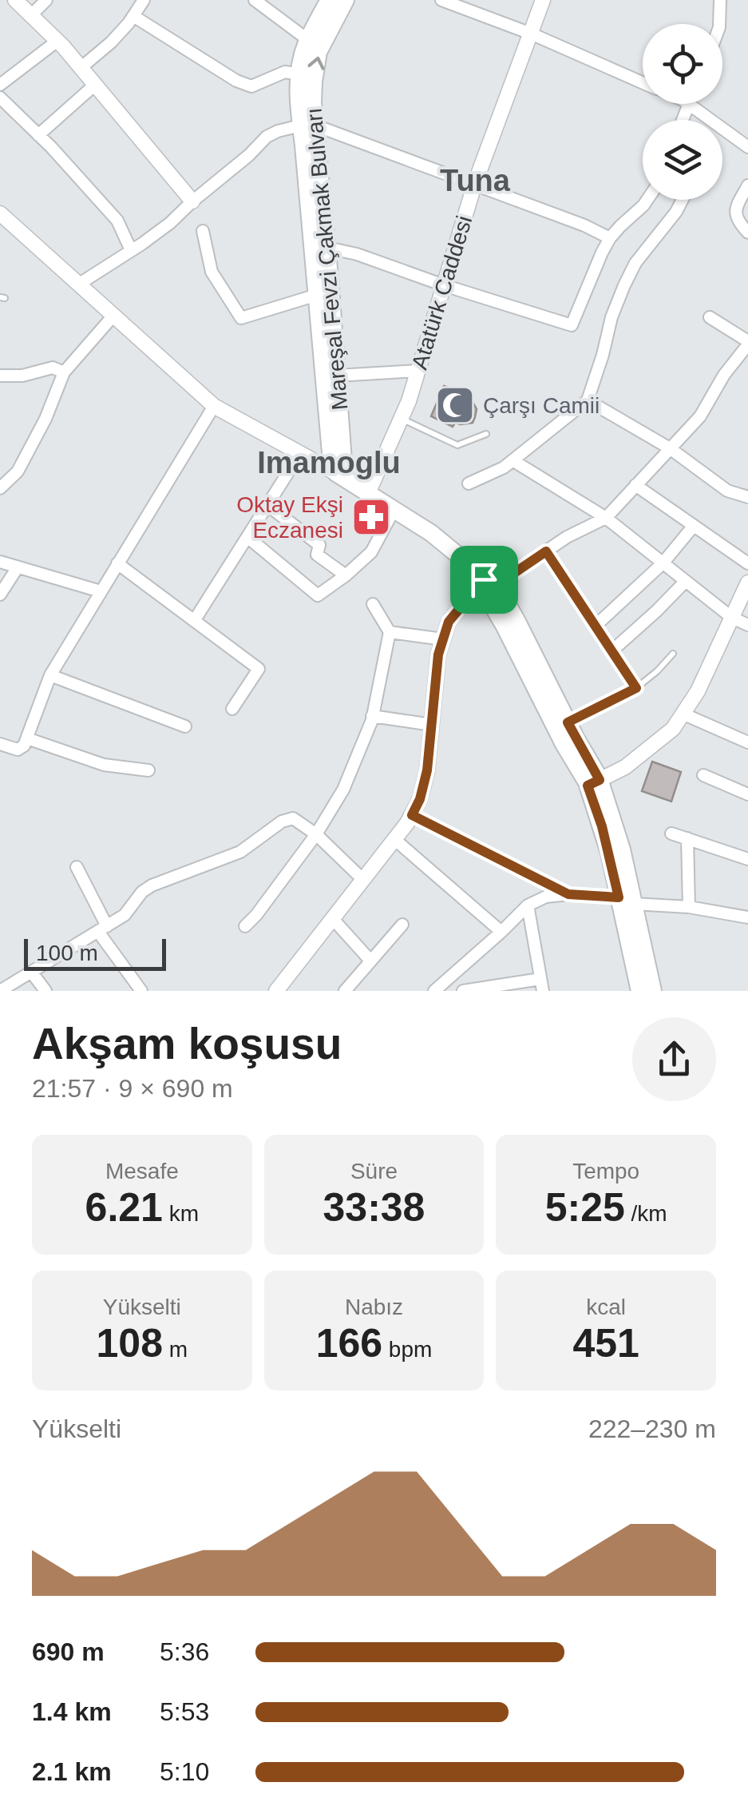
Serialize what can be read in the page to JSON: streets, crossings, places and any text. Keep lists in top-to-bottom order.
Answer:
{
  "streets": {
    "main road": ["Mareşal Fevzi Çakmak Bulvarı"],
    "street": ["Atatürk Caddesi"]
  },
  "districts": ["Tuna", "Imamoglu"],
  "places": {
    "mosque": ["Çarşı Camii"],
    "pharmacy": ["Oktay Ekşi Eczanesi"]
  },
  "scale_bar": "100 m",
  "page": {
    "scale": "100 m",
    "heading": ["Akşam koşusu", "21:57 · 9 × 690 m"],
    "stats": [
      ["Mesafe", "6.21 km"],
      ["Süre", "33:38"],
      ["Tempo", "5:25 /km"],
      ["Yükselti", "108 m"],
      ["Nabız", "166 bpm"],
      ["kcal", "451"]
    ],
    "chart": ["Yükselti", "222–230 m"],
    "list": [
      {
        "name": "690 m",
        "note": "5:36"
      },
      {
        "name": "1.4 km",
        "note": "5:53"
      },
      {
        "name": "2.1 km",
        "note": "5:10"
      }
    ]
  }
}
